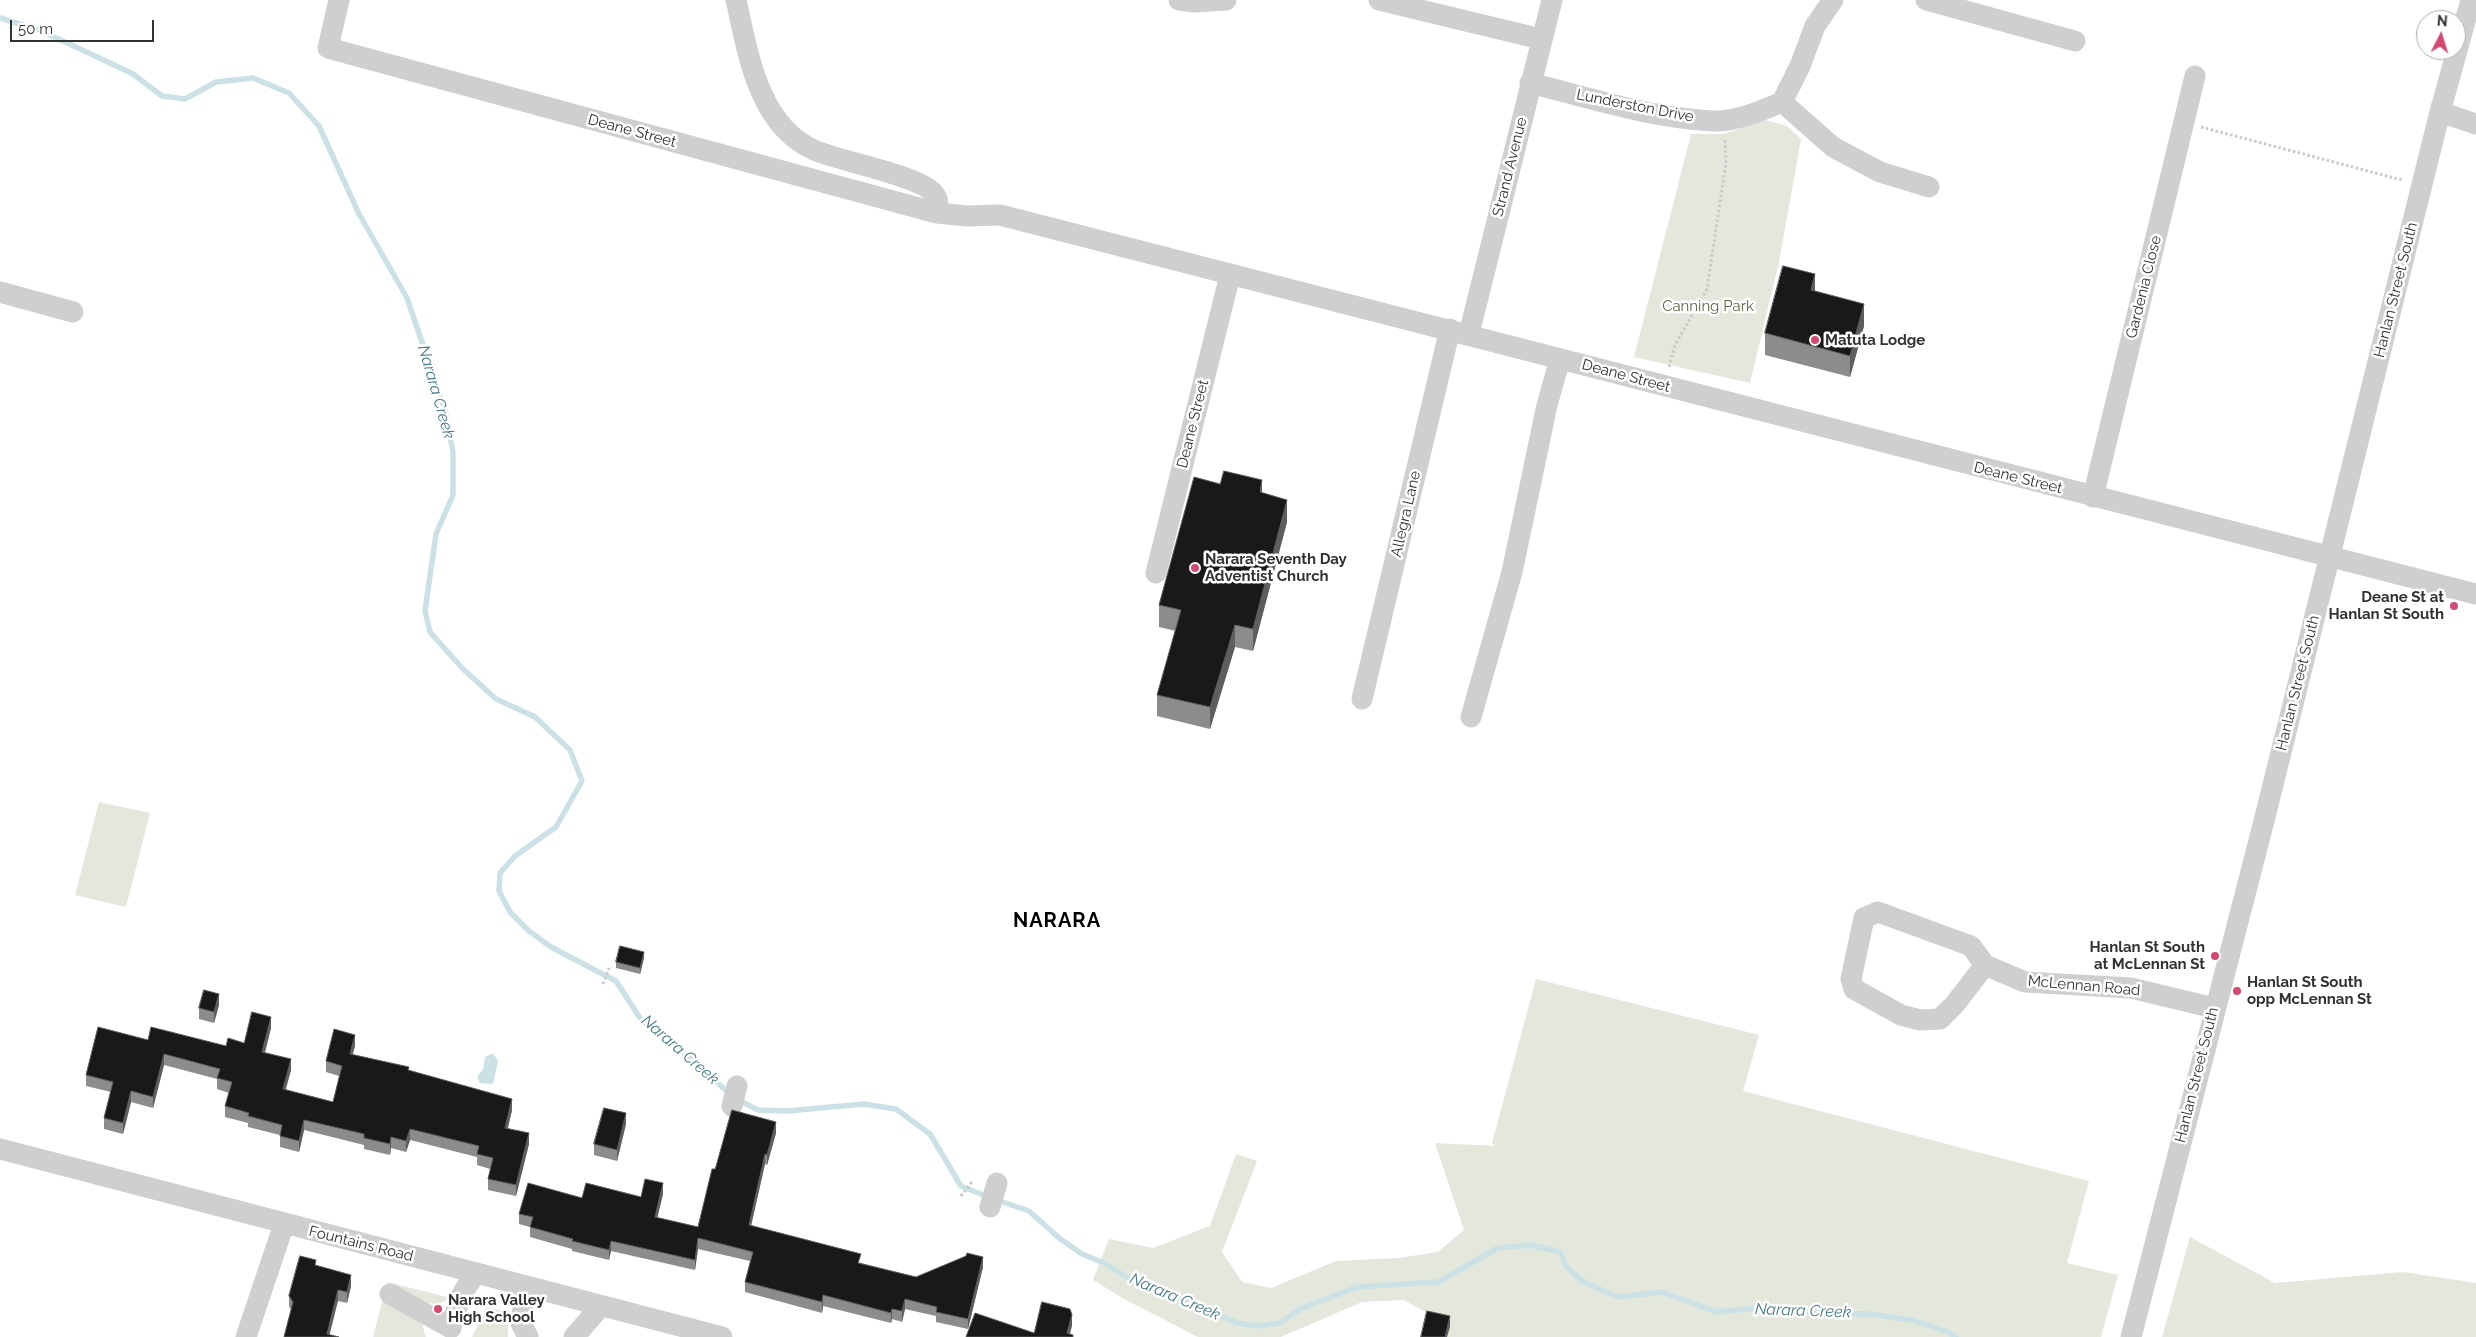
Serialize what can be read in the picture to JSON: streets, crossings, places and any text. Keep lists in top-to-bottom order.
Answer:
{
  "streets": {
    "street": [
      "Lunderston Drive",
      "Deane Street",
      "Strand Avenue",
      "Gardenia Close",
      "Hanlan Street South",
      "Allegra Lane",
      "McLennan Road",
      "Fountains Road"
    ]
  },
  "crossings": [
    ["Lunderston Drive", "Strand Avenue"],
    ["Deane Street", "Strand Avenue"],
    ["Deane Street", "Gardenia Close"],
    ["Deane Street", "Hanlan Street South"],
    ["Deane Street", "Allegra Lane"],
    ["Strand Avenue", "Allegra Lane"],
    ["Hanlan Street South", "McLennan Road"]
  ],
  "districts": ["NARARA"],
  "water": ["Narara Creek"],
  "parks": ["Canning Park"],
  "places": [
    "Matuta Lodge",
    "Narara Seventh Day Adventist Church",
    "Deane St at Hanlan St South",
    "Hanlan St South at McLennan St",
    "Hanlan St South opp McLennan St",
    "Narara Valley High School"
  ],
  "scale_bar": "50 m",
  "north": "top"
}
